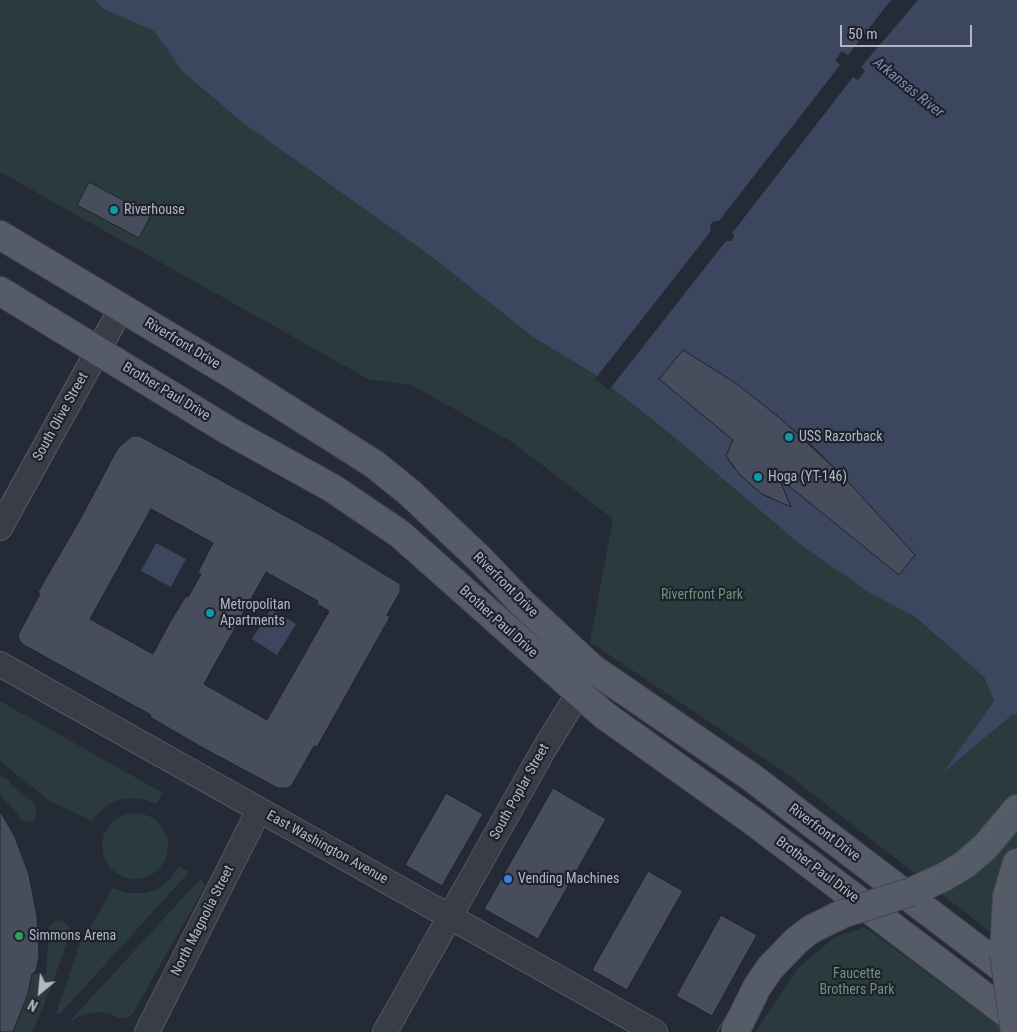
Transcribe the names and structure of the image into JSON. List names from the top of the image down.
{
  "streets": {
    "main road": ["Riverfront Drive", "Brother Paul Drive"],
    "street": [
      "South Olive Street",
      "South Poplar Street",
      "East Washington Avenue",
      "North Magnolia Street"
    ]
  },
  "crossings": [
    ["Riverfront Drive", "South Olive Street"],
    ["Riverfront Drive", "South Poplar Street"],
    ["Brother Paul Drive", "South Olive Street"],
    ["Brother Paul Drive", "South Poplar Street"],
    ["South Poplar Street", "East Washington Avenue"],
    ["East Washington Avenue", "North Magnolia Street"]
  ],
  "water": ["Arkansas River"],
  "parks": ["Riverfront Park", "Faucette Brothers Park"],
  "places": [
    "Riverhouse",
    "USS Razorback",
    "Hoga (YT-146)",
    "Metropolitan Apartments",
    "Vending Machines",
    "Simmons Arena"
  ],
  "scale_bar": "50 m",
  "north": "bottom left"
}
